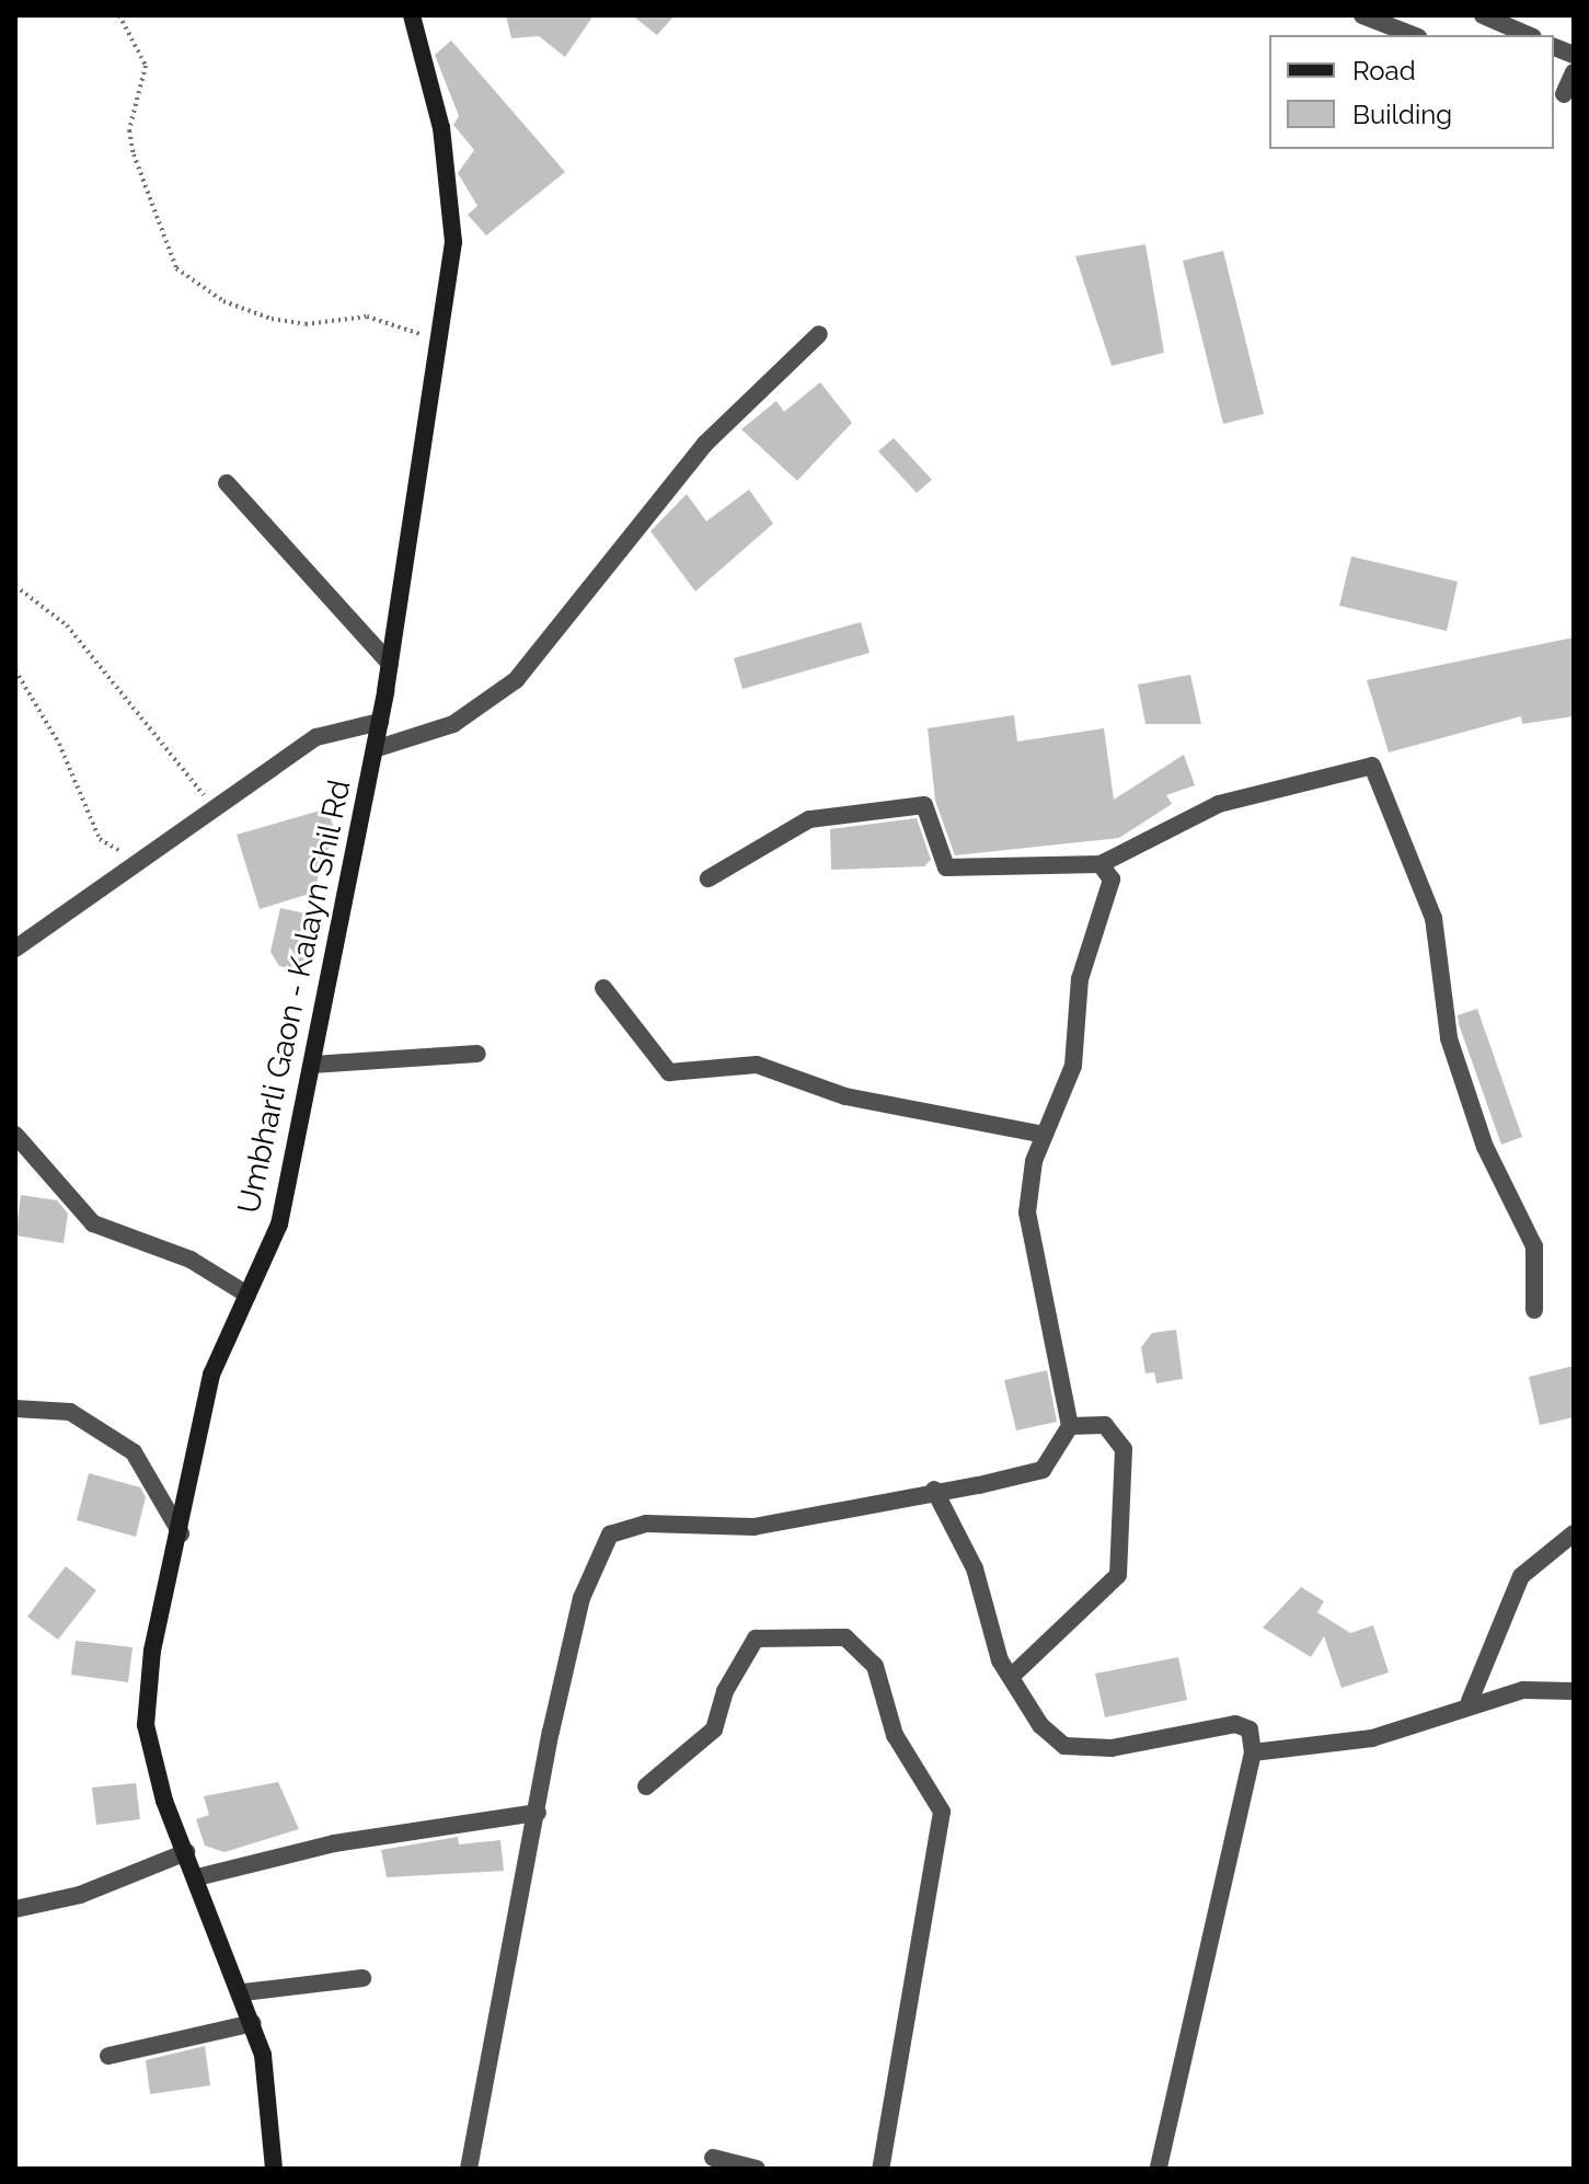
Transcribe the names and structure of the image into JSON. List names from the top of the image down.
{
  "streets": {
    "street": ["Umbharli Gaon - Kalayn Shil Rd"]
  },
  "legend": ["Road", "Building"]
}
